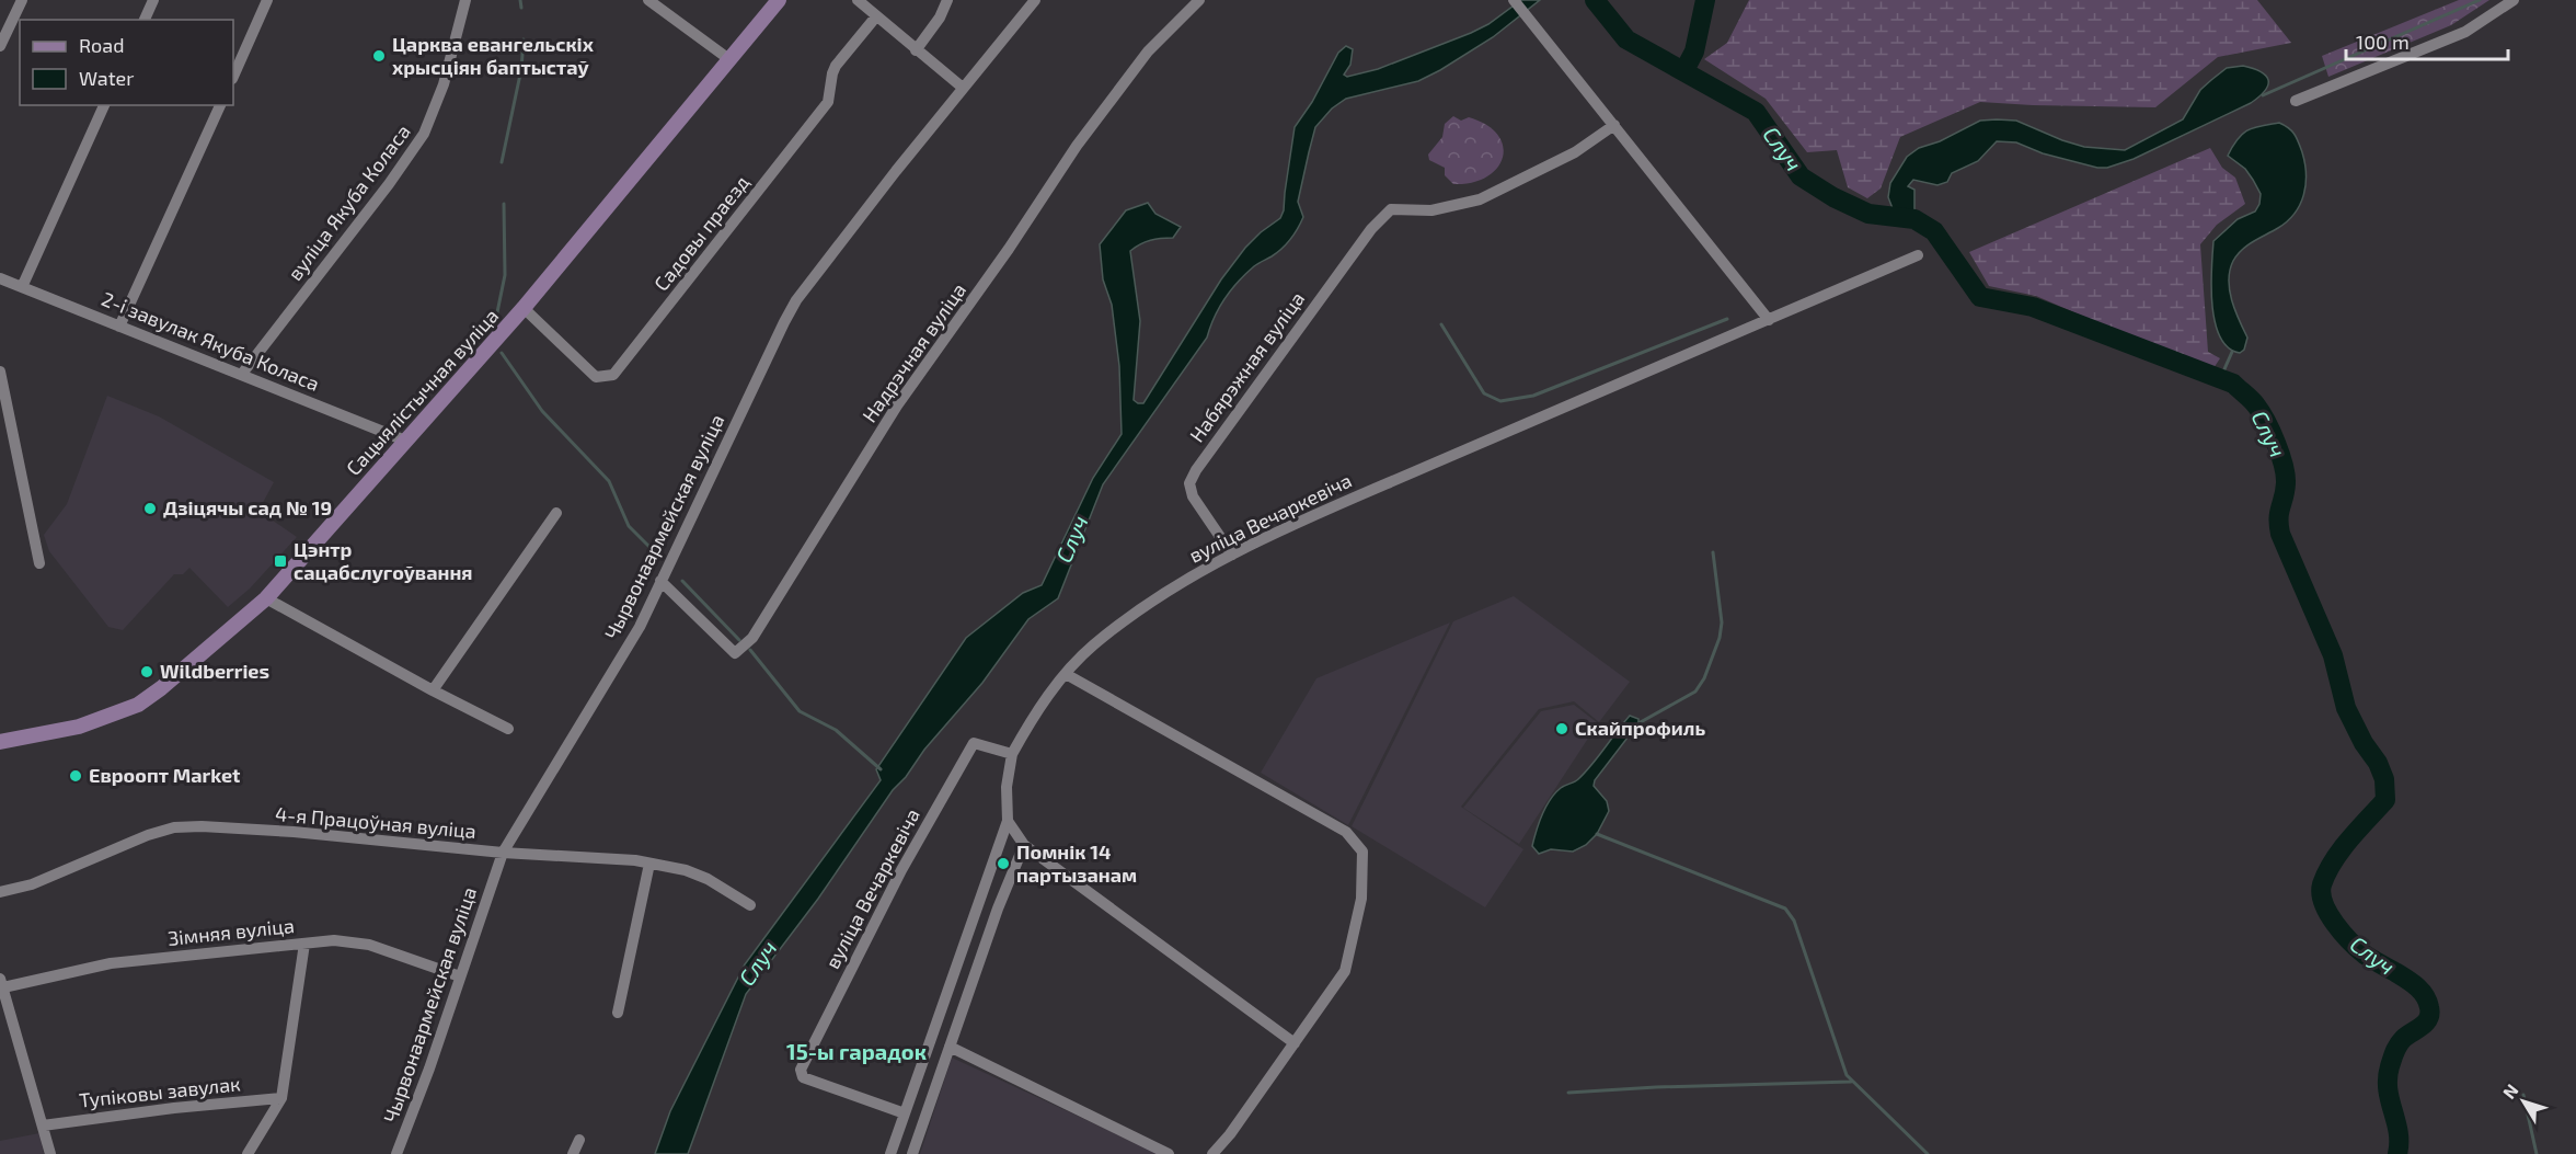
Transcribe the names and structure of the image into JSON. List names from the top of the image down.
{
  "streets": {
    "main road": ["Сацыялістычная вуліца"],
    "street": [
      "вуліца Якуба Коласа",
      "Садовы праезд",
      "2-і завулак Якуба Коласа",
      "Надрэчная вуліца",
      "Набярэжная вуліца",
      "вуліца Вечаркевіча",
      "Чырвонаармейская вуліца",
      "4-я Працоўная вуліца",
      "Зімняя вуліца",
      "Тупіковы завулак"
    ]
  },
  "crossings": [
    ["вуліца Якуба Коласа", "2-і завулак Якуба Коласа"],
    ["Садовы праезд", "Сацыялістычная вуліца"],
    ["2-і завулак Якуба Коласа", "Сацыялістычная вуліца"],
    ["Надрэчная вуліца", "Чырвонаармейская вуліца"],
    ["Набярэжная вуліца", "вуліца Вечаркевіча"],
    ["Чырвонаармейская вуліца", "4-я Працоўная вуліца"],
    ["Чырвонаармейская вуліца", "Зімняя вуліца"]
  ],
  "districts": ["15-ы гарадок"],
  "water": ["Случ"],
  "places": {
    "other": [
      "Царква евангельскіх хрысціян баптыстаў",
      "Дзіцячы сад № 19",
      "Wildberries",
      "Скайпрофиль",
      "Евроопт Market",
      "Помнік 14 партызанам"
    ],
    "transit": ["Цэнтр сацабслугоўвання"]
  },
  "legend": ["Road", "Water"],
  "scale_bar": "100 m",
  "north": "top left"
}
